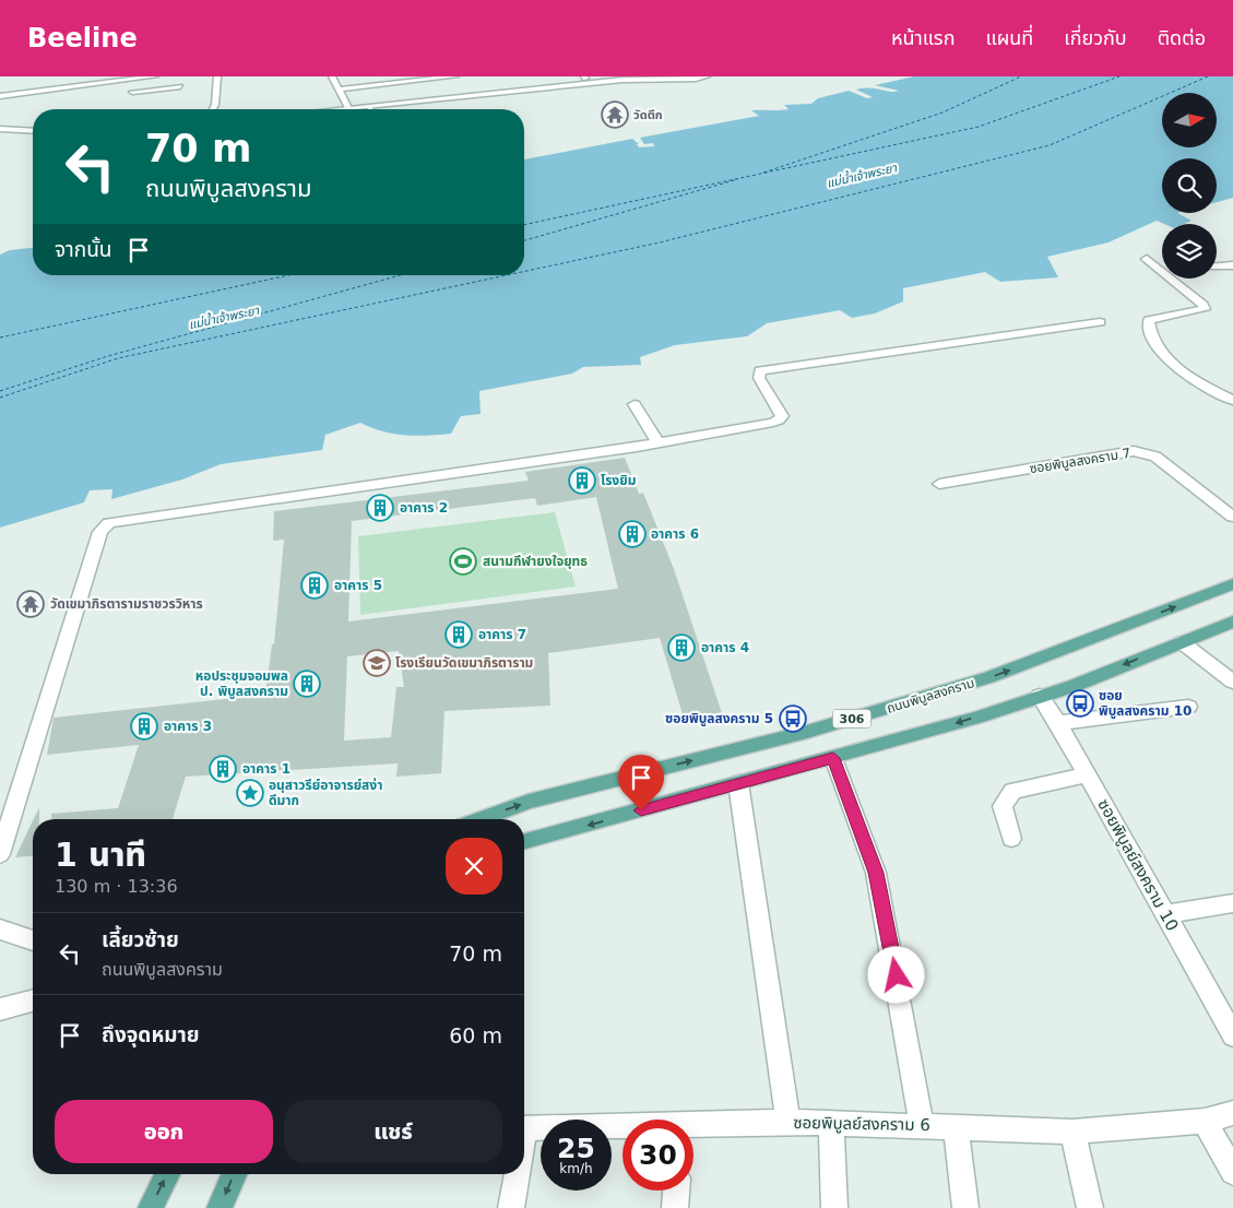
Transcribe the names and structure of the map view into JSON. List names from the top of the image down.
{
  "streets": {
    "main road": ["ถนนพิบูลสงคราม", "306"],
    "street": ["ซอยพิบูลสงคราม 7", "ซอยพิบูลย์สงคราม 10", "ซอยพิบูลย์สงคราม 6"]
  },
  "crossings": [
    ["306", "ซอยพิบูลย์สงคราม 10"]
  ],
  "water": ["แม่น้ำเจ้าพระยา"],
  "places": {
    "temple": ["วัดตึก", "วัดเขมาภิรตารามราชวรวิหาร"],
    "building": [
      "โรงยิม",
      "อาคาร 2",
      "อาคาร 6",
      "อาคาร 5",
      "อาคาร 7",
      "อาคาร 4",
      "หอประชุมจอมพล ป. พิบูลสงคราม",
      "อาคาร 3",
      "อาคาร 1"
    ],
    "sports": ["สนามกีฬายงใจยุทธ"],
    "school or university": ["โรงเรียนวัดเขมาภิรตาราม"],
    "bus stop": ["ซอย พิบูลสงคราม 10", "ซอยพิบูลสงคราม 5"],
    "place": ["อนุสาวรีย์อาจารย์สง่า ดีมาก"]
  },
  "north": "right",
  "page": {
    "header": "Beeline",
    "nav": [
      "หน้าแรก",
      "แผนที่",
      "เกี่ยวกับ",
      "ติดต่อ"
    ],
    "turn": ["70 m", "ถนนพิบูลสงคราม"],
    "then": "จากนั้น",
    "heading": ["1 นาที", "130 m · 13:36"],
    "list": [
      {
        "name": "เลี้ยวซ้าย",
        "note": "ถนนพิบูลสงคราม",
        "value": "70 m"
      },
      {
        "name": "ถึงจุดหมาย",
        "value": "60 m"
      }
    ],
    "buttons": ["ออก", "แชร์"],
    "speed": "25 km/h",
    "limit": "30"
  }
}
